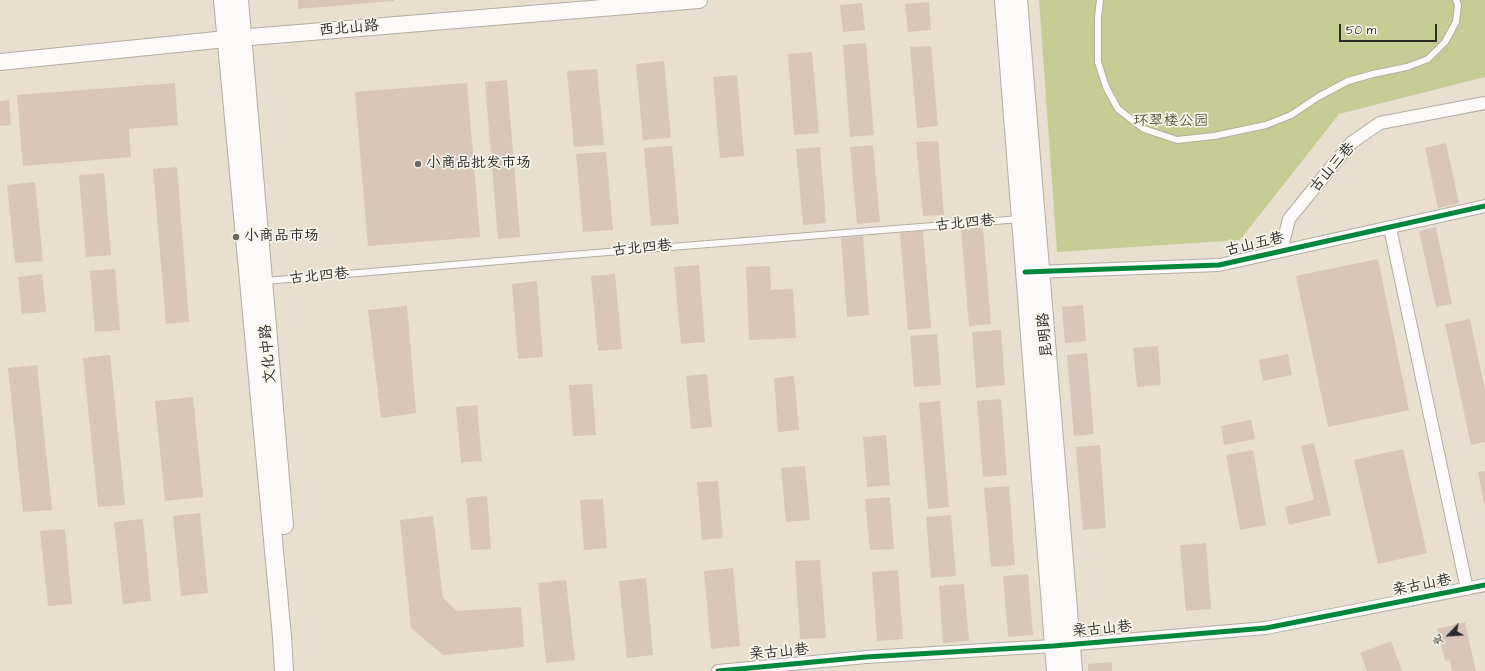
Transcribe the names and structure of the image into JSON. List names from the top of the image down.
{
  "streets": {
    "main road": ["西北山路", "昆明路", "文化中路"],
    "street": ["古山三巷", "古山五巷", "亲古山巷"],
    "lane": ["古北四巷"]
  },
  "crossings": [
    ["西北山路", "文化中路"],
    ["古山三巷", "古山五巷"],
    ["古北四巷", "昆明路"],
    ["古北四巷", "文化中路"],
    ["古山五巷", "昆明路"],
    ["昆明路", "亲古山巷"]
  ],
  "parks": ["环翠楼公园"],
  "places": ["小商品批发市场", "小商品市场"],
  "scale_bar": "50 m",
  "north": "bottom left"
}
